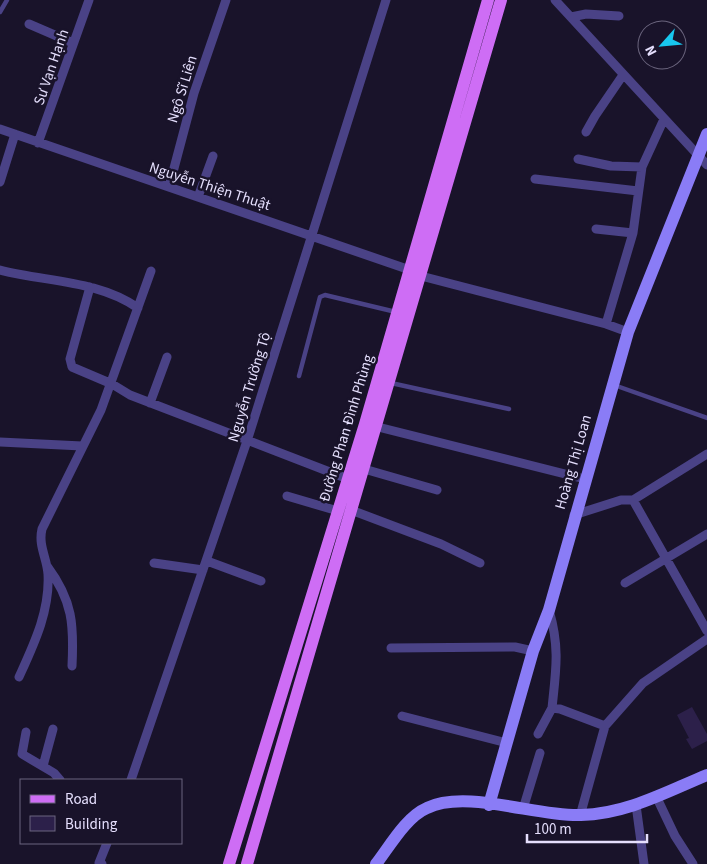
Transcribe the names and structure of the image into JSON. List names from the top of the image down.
{
  "streets": {
    "main road": ["Đường Phan Đình Phùng"],
    "street": [
      "Sư Vạn Hạnh",
      "Ngô Sĩ Liên",
      "Nguyễn Thiện Thuật",
      "Nguyễn Trường Tộ",
      "Hoàng Thị Loan"
    ]
  },
  "crossings": [
    ["Sư Vạn Hạnh", "Nguyễn Thiện Thuật"],
    ["Ngô Sĩ Liên", "Nguyễn Thiện Thuật"],
    ["Nguyễn Thiện Thuật", "Nguyễn Trường Tộ"],
    ["Nguyễn Thiện Thuật", "Đường Phan Đình Phùng"],
    ["Nguyễn Thiện Thuật", "Hoàng Thị Loan"]
  ],
  "legend": ["Road", "Building"],
  "scale_bar": "100 m",
  "north": "bottom left"
}
